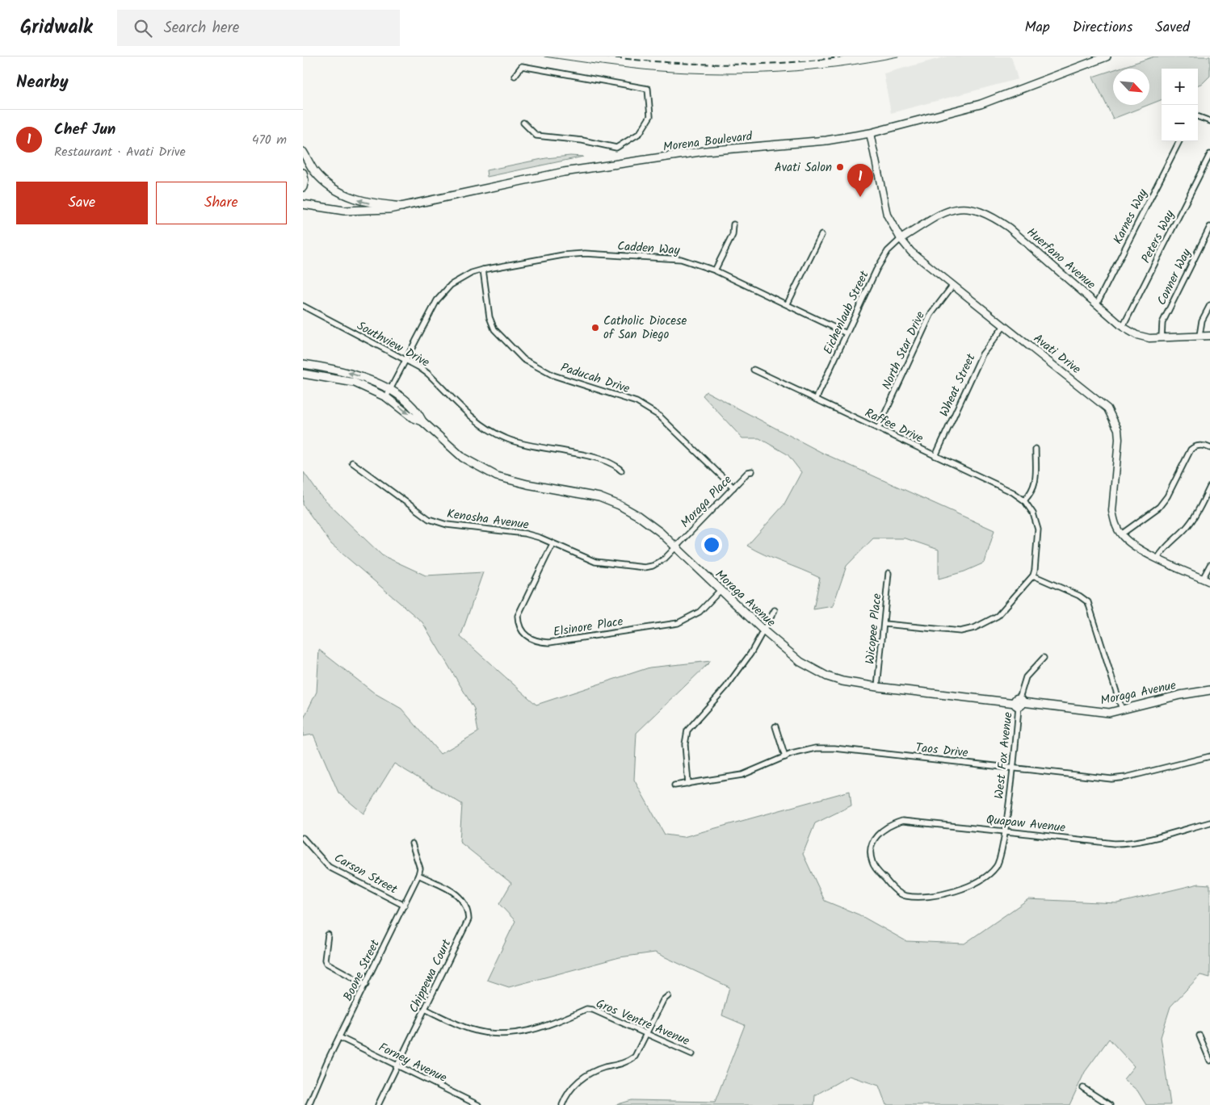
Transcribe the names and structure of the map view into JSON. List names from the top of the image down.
{
  "streets": {
    "main road": ["Morena Boulevard", "Moraga Avenue"],
    "street": [
      "Karnes Way",
      "Peters Way",
      "Cadden Way",
      "Huerfano Avenue",
      "Conner Way",
      "Eichenlaub Street",
      "Southview Drive",
      "North Star Drive",
      "Avati Drive",
      "Paducah Drive",
      "Wheat Street",
      "Raffee Drive",
      "Moraga Place",
      "Kenosha Avenue",
      "Elsinore Place",
      "Wicopee Place",
      "Taos Drive",
      "West Fox Avenue",
      "Quapaw Avenue",
      "Carson Street",
      "Boone Street",
      "Chippewa Court",
      "Gros Ventre Avenue",
      "Forney Avenue"
    ]
  },
  "crossings": [
    ["Morena Boulevard", "Avati Drive"],
    ["Karnes Way", "Huerfano Avenue"],
    ["Peters Way", "Huerfano Avenue"],
    ["Cadden Way", "Eichenlaub Street"],
    ["Cadden Way", "Southview Drive"],
    ["Cadden Way", "Paducah Drive"],
    ["Cadden Way", "Moraga Avenue"],
    ["Huerfano Avenue", "Conner Way"],
    ["Huerfano Avenue", "Eichenlaub Street"],
    ["Huerfano Avenue", "Avati Drive"],
    ["Eichenlaub Street", "Avati Drive"],
    ["Eichenlaub Street", "Raffee Drive"],
    ["North Star Drive", "Avati Drive"],
    ["North Star Drive", "Raffee Drive"],
    ["Avati Drive", "Wheat Street"],
    ["Paducah Drive", "Moraga Place"],
    ["Wheat Street", "Raffee Drive"],
    ["Moraga Place", "Kenosha Avenue"],
    ["Moraga Place", "Moraga Avenue"],
    ["Kenosha Avenue", "Moraga Avenue"],
    ["Kenosha Avenue", "Elsinore Place"],
    ["Moraga Avenue", "Elsinore Place"],
    ["Moraga Avenue", "Wicopee Place"],
    ["Moraga Avenue", "West Fox Avenue"],
    ["Taos Drive", "West Fox Avenue"],
    ["West Fox Avenue", "Quapaw Avenue"],
    ["Carson Street", "Boone Street"],
    ["Boone Street", "Chippewa Court"],
    ["Boone Street", "Forney Avenue"],
    ["Chippewa Court", "Gros Ventre Avenue"],
    ["Chippewa Court", "Forney Avenue"]
  ],
  "places": ["Avati Salon", "Catholic Diocese of San Diego"],
  "north": "bottom right",
  "page": {
    "header": "Gridwalk",
    "search": "Search here",
    "nav": ["Map", "Directions", "Saved"],
    "heading": "Nearby",
    "map_buttons": ["+", "−"],
    "list": [
      {
        "mark": "1",
        "name": "Chef Jun",
        "note": "Restaurant · Avati Drive",
        "value": "470 m"
      }
    ],
    "pins": "1",
    "buttons": ["Save", "Share"]
  }
}
